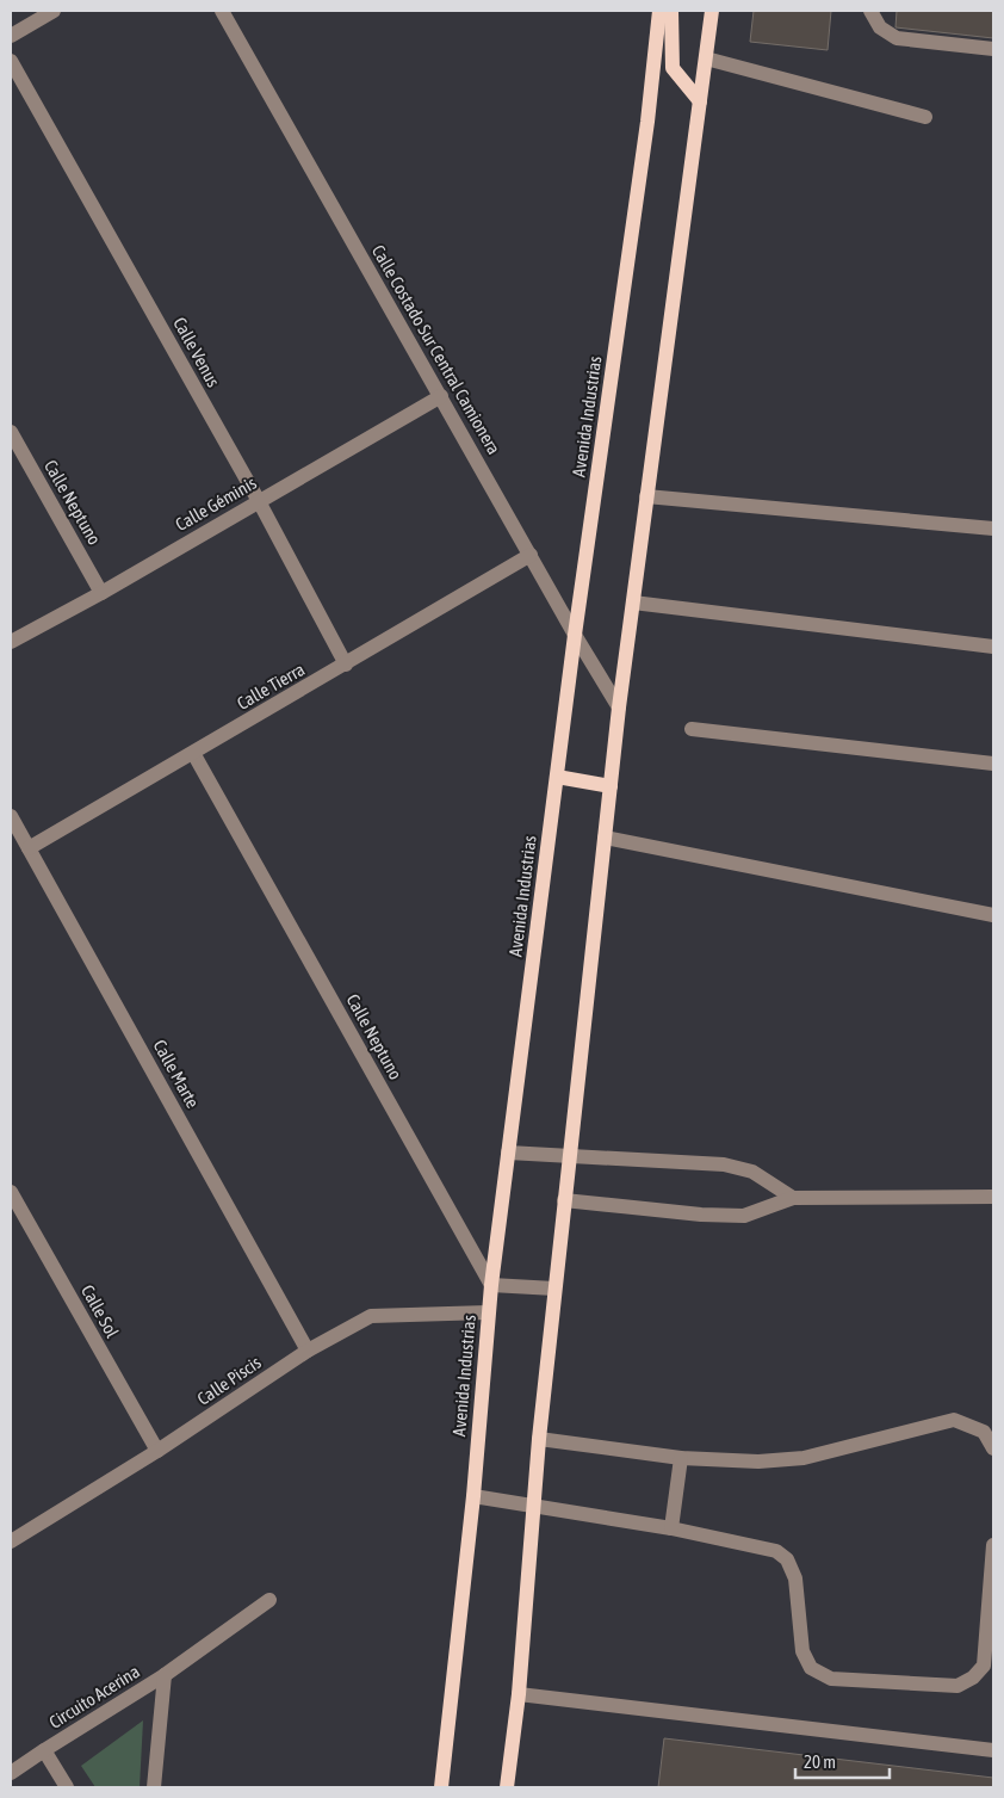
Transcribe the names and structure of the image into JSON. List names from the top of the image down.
{
  "streets": {
    "main road": ["Avenida Industrias"],
    "street": [
      "Calle Costado Sur Central Camionera",
      "Calle Venus",
      "Calle Neptuno",
      "Calle Géminis",
      "Calle Tierra",
      "Calle Marte",
      "Calle Sol",
      "Calle Piscis",
      "Circuito Acerina"
    ]
  },
  "crossings": [
    ["Calle Costado Sur Central Camionera", "Avenida Industrias"],
    ["Calle Costado Sur Central Camionera", "Calle Géminis"],
    ["Calle Costado Sur Central Camionera", "Calle Tierra"],
    ["Calle Venus", "Calle Géminis"],
    ["Calle Venus", "Calle Tierra"],
    ["Avenida Industrias", "Calle Neptuno"],
    ["Avenida Industrias", "Calle Piscis"],
    ["Calle Neptuno", "Calle Géminis"],
    ["Calle Neptuno", "Calle Tierra"],
    ["Calle Tierra", "Calle Marte"],
    ["Calle Marte", "Calle Piscis"],
    ["Calle Sol", "Calle Piscis"]
  ],
  "scale_bar": "20 m"
}
